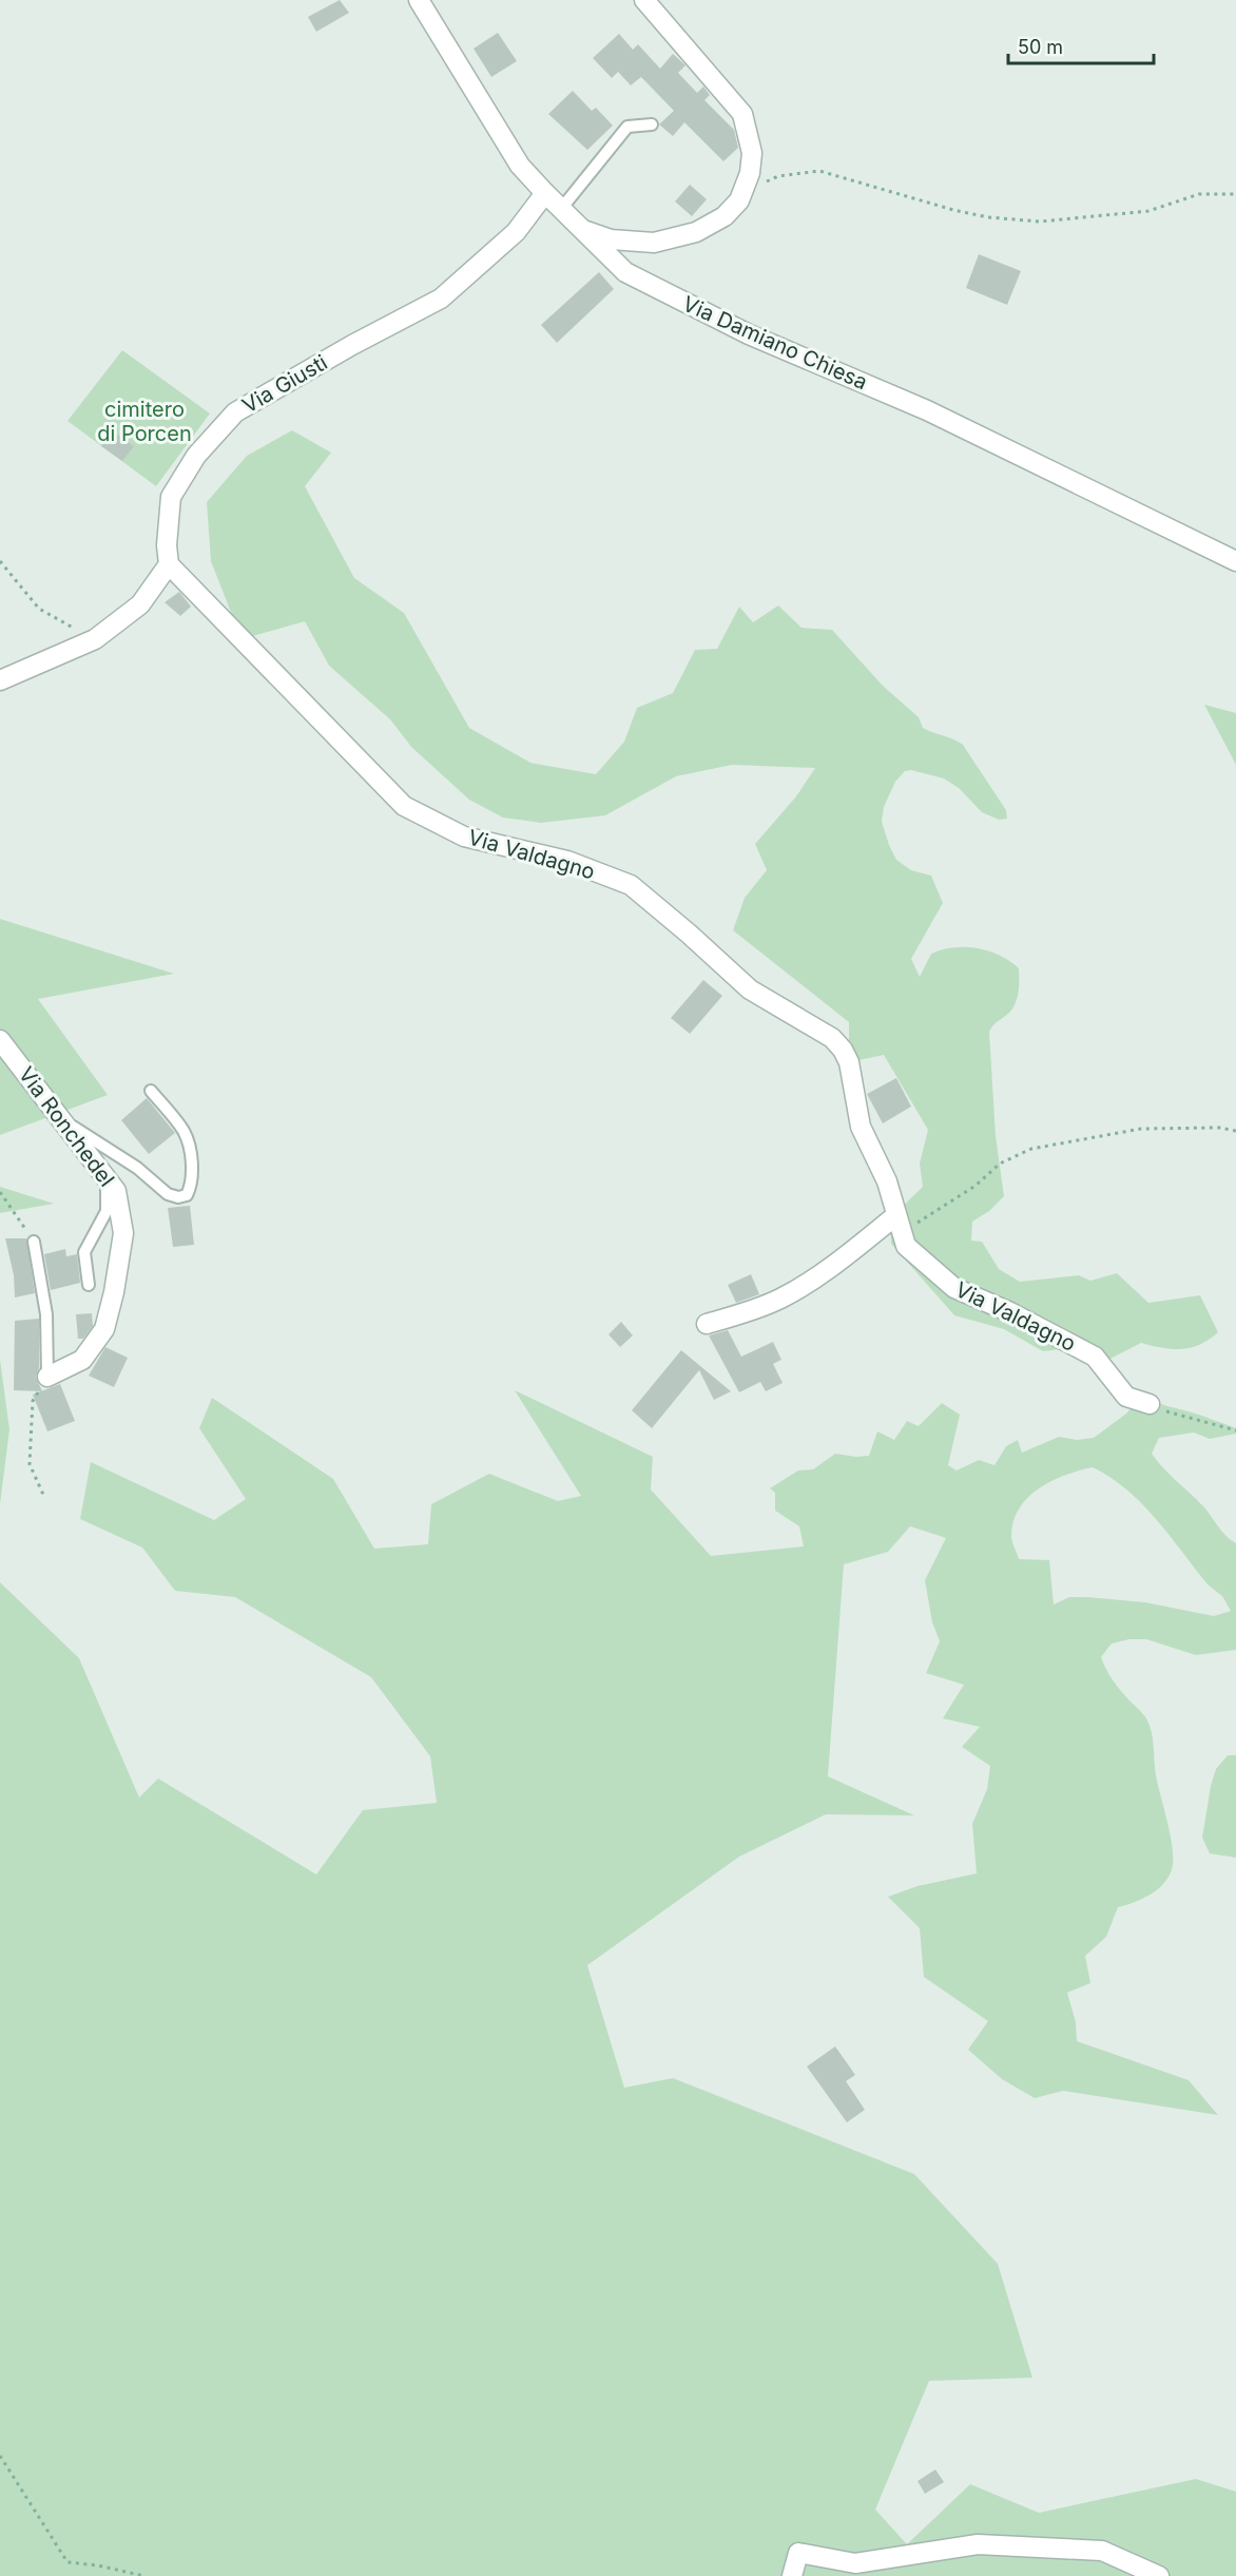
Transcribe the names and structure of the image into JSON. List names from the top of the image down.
{
  "streets": {
    "street": [
      "Via Damiano Chiesa",
      "Via Giusti",
      "Via Valdagno",
      "Via Ronchedel"
    ]
  },
  "crossings": [
    ["Via Damiano Chiesa", "Via Giusti"],
    ["Via Giusti", "Via Valdagno"]
  ],
  "parks": ["cimitero di Porcen"],
  "scale_bar": "50 m"
}
